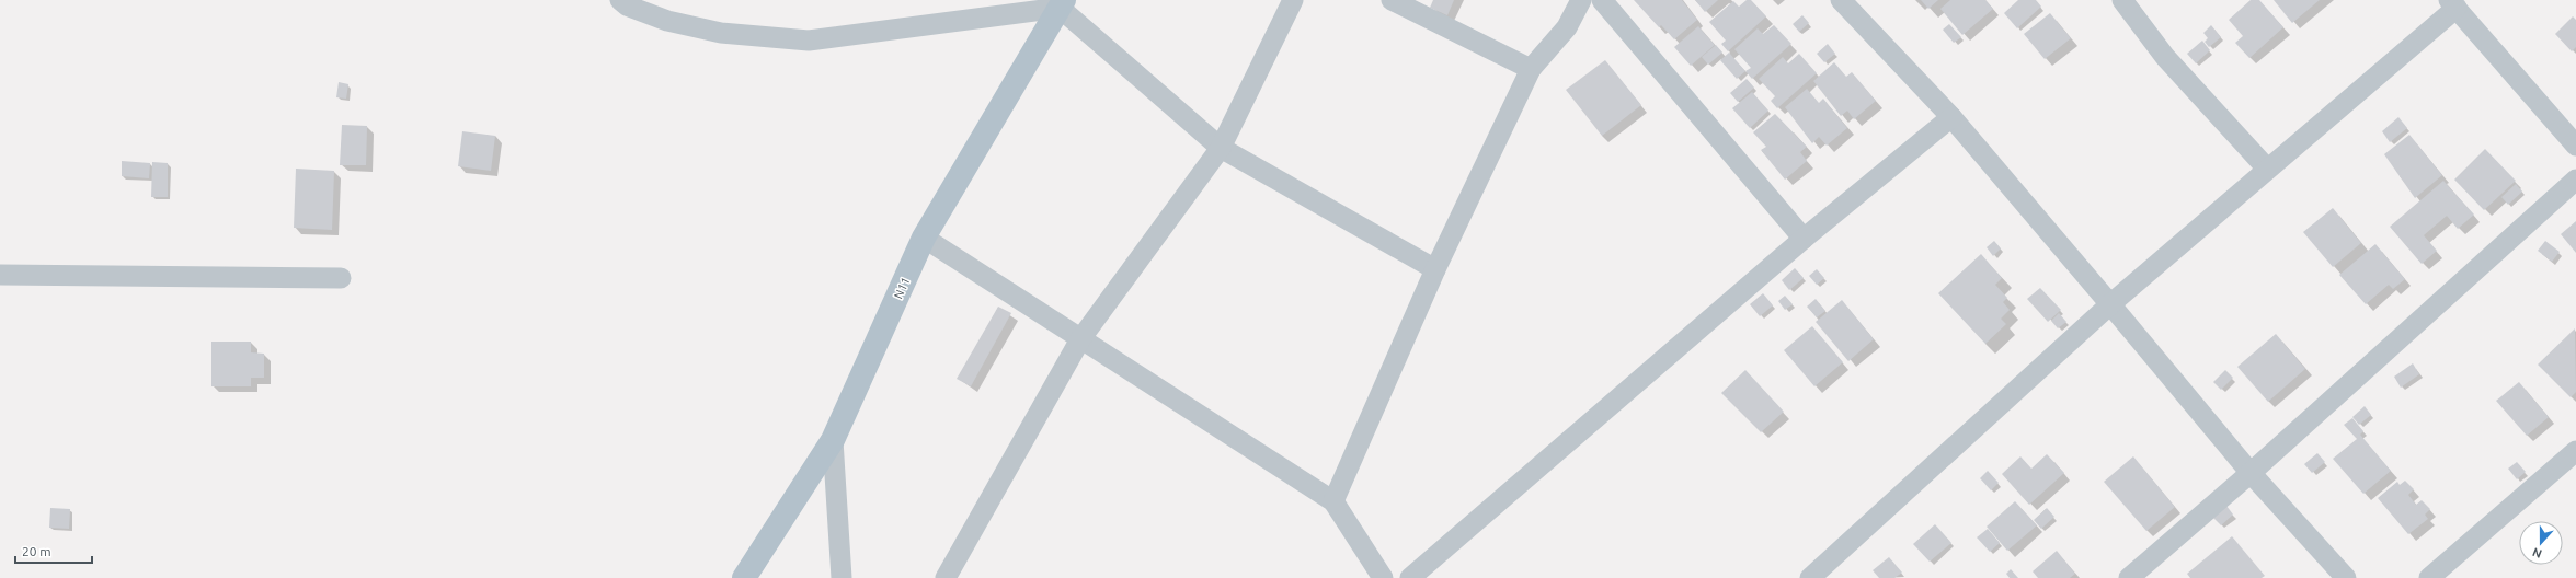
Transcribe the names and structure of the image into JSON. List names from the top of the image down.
{
  "streets": {
    "main road": ["N11"]
  },
  "scale_bar": "20 m",
  "north": "bottom"
}
